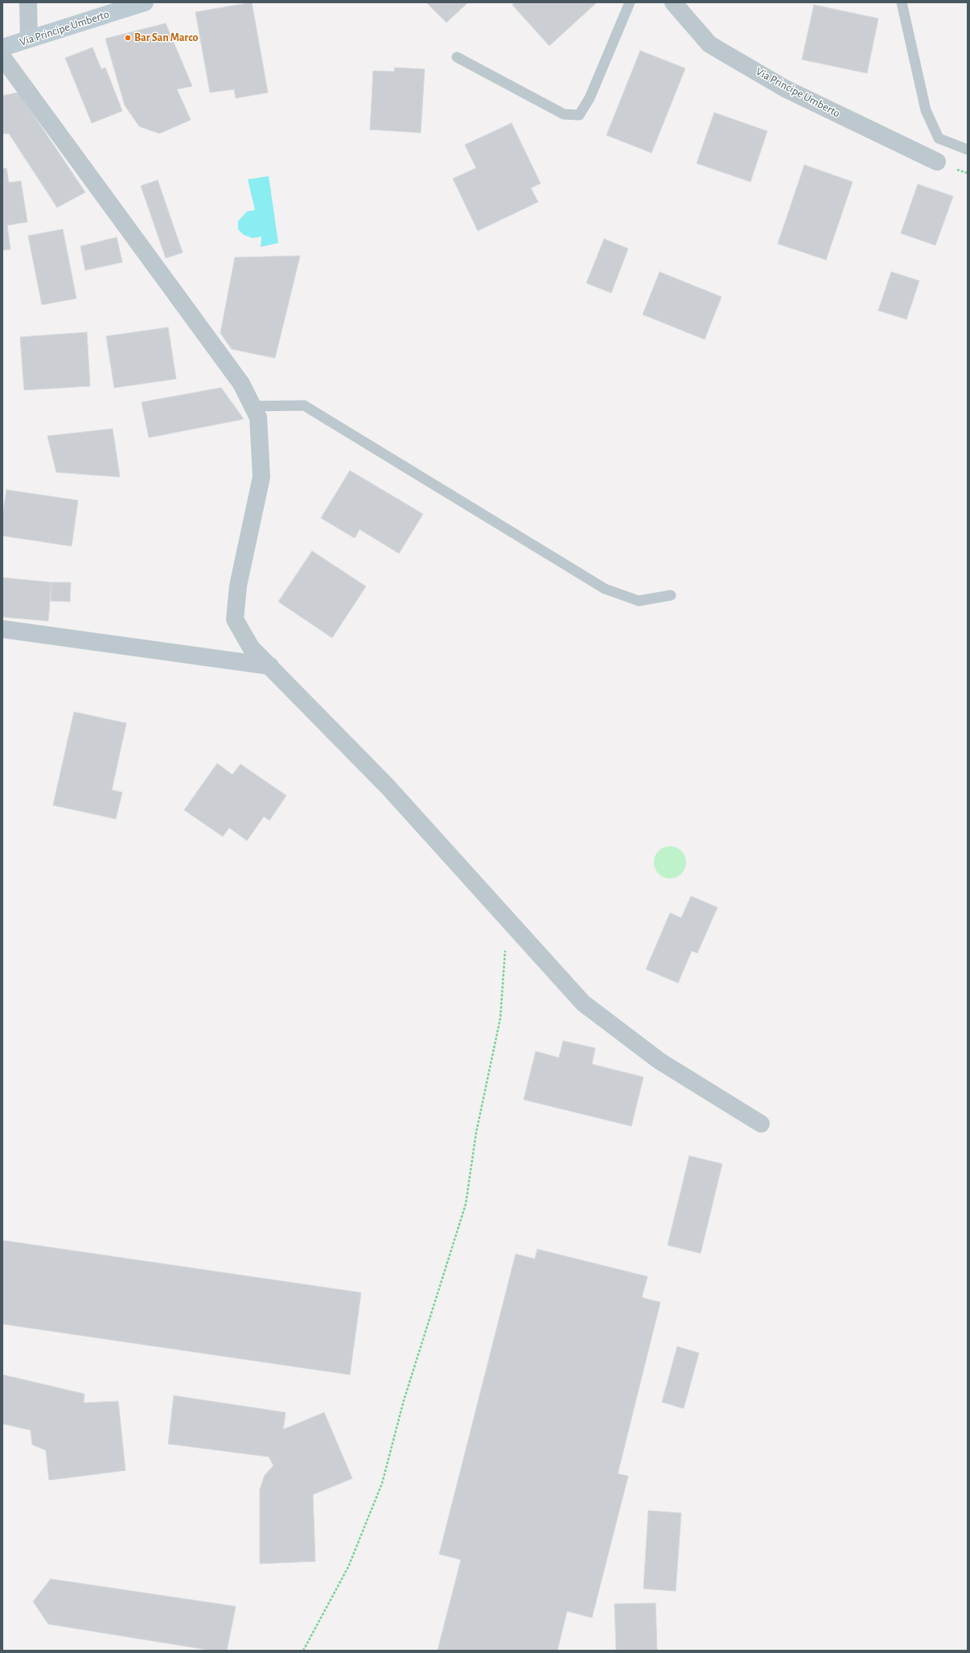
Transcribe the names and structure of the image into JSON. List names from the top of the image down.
{
  "streets": {
    "street": ["Via Principe Umberto"]
  },
  "places": ["Bar San Marco"]
}
